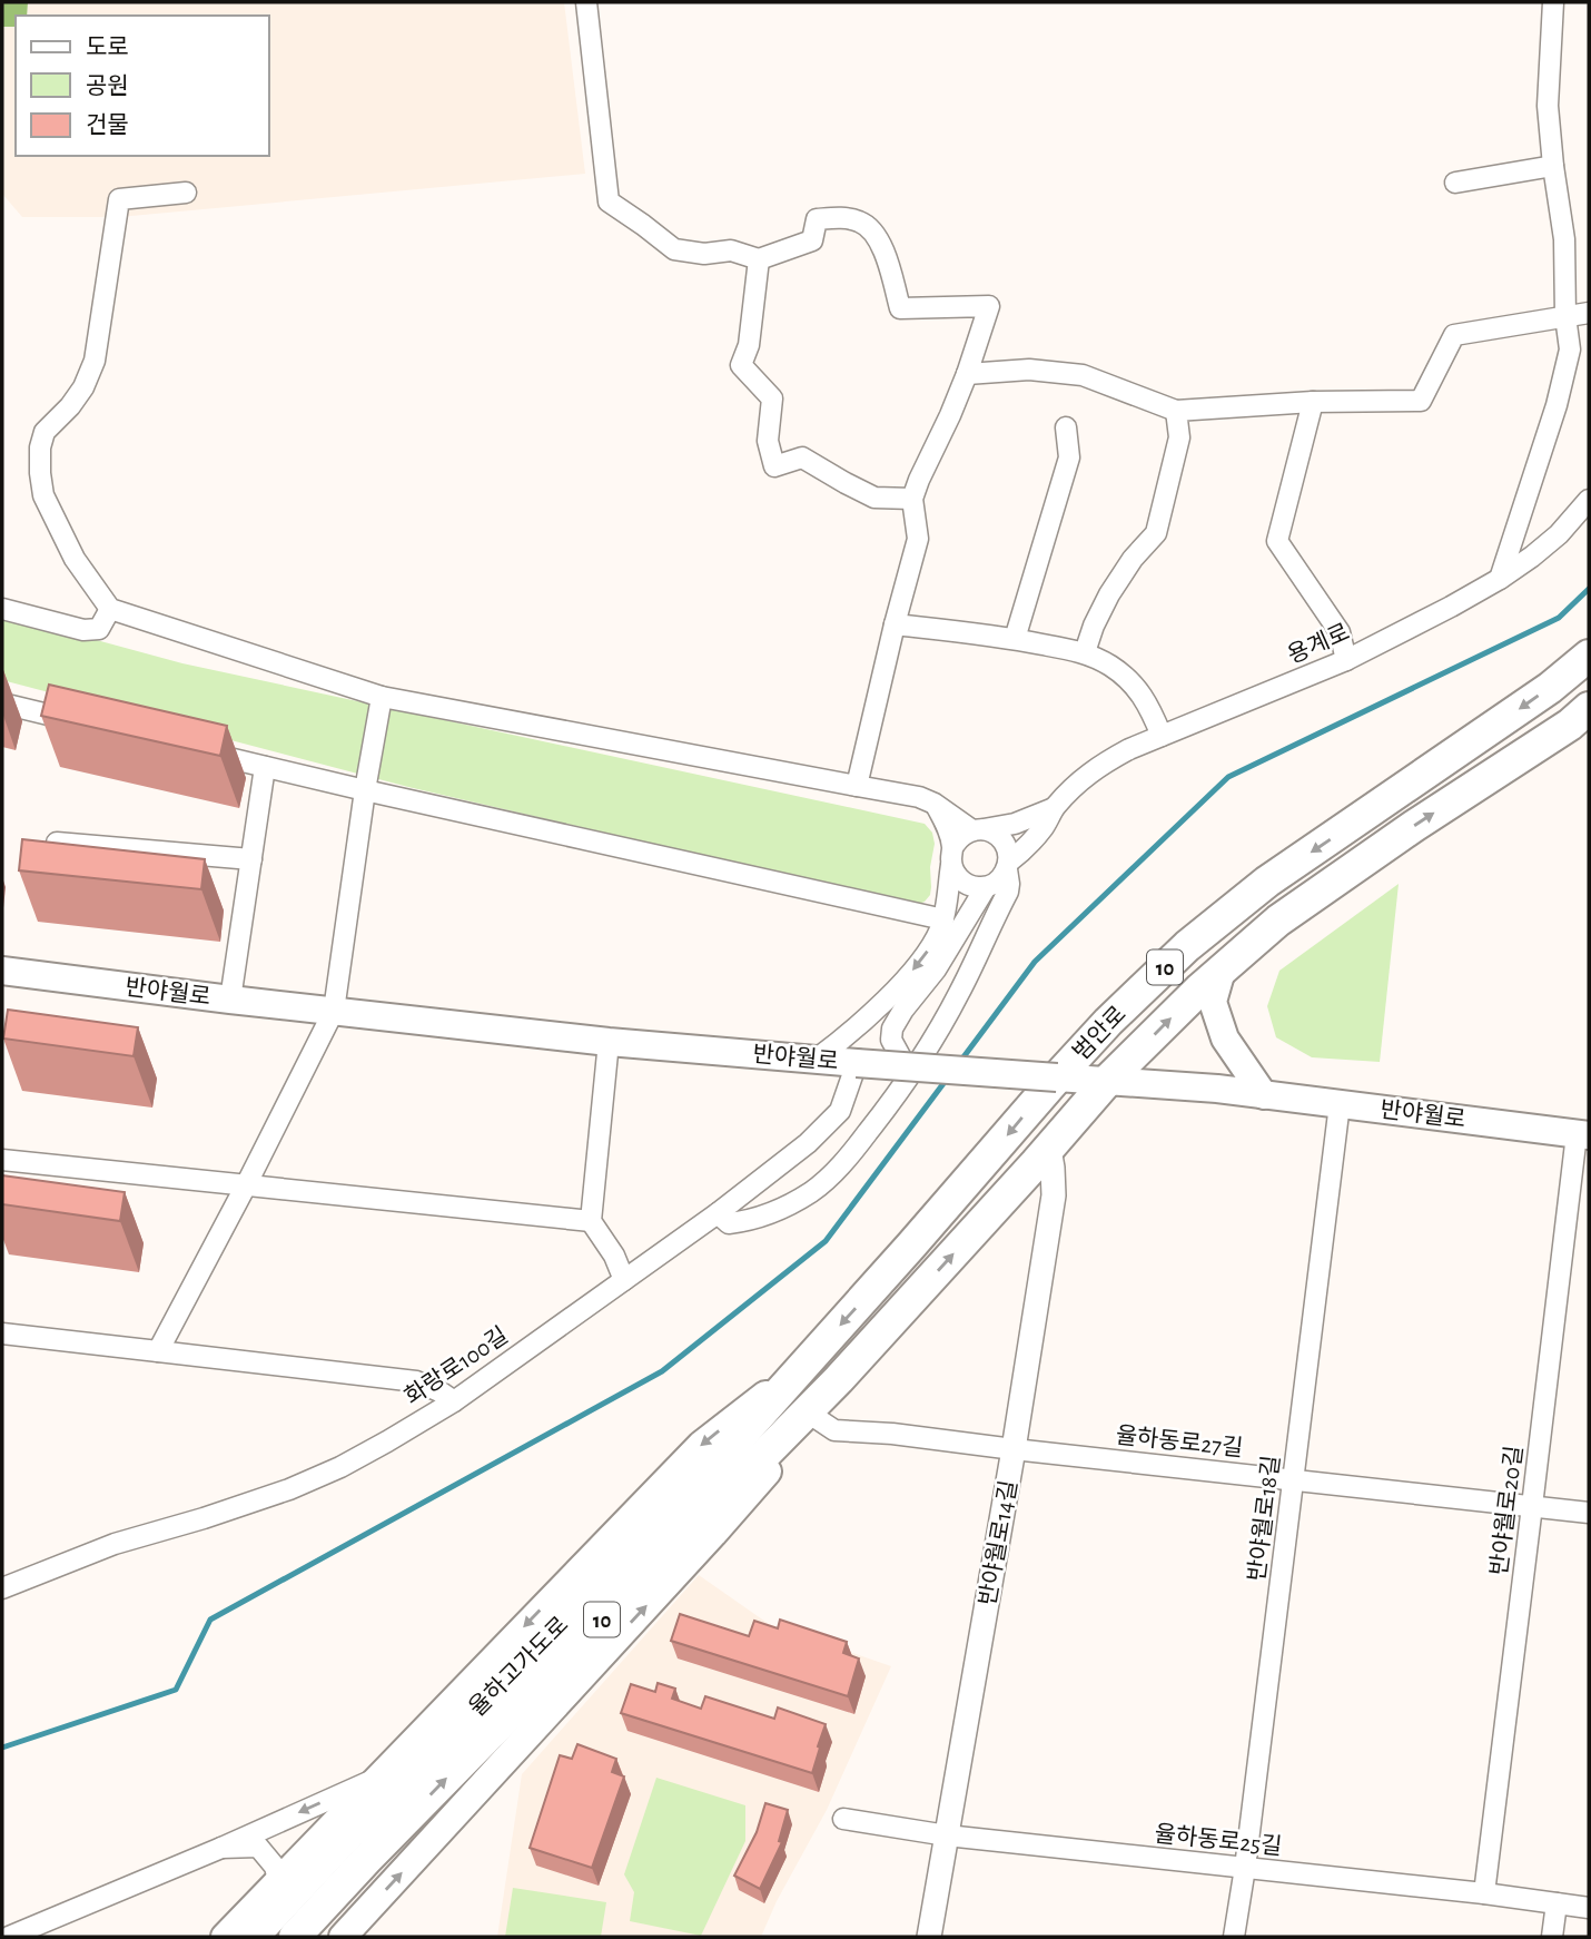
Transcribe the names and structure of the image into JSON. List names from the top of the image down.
{
  "streets": {
    "highway": ["10", "범안로", "율하고가도로"],
    "main road": ["반야월로"],
    "street": [
      "용계로",
      "화랑로100길",
      "율하동로27길",
      "반야월로20길",
      "반야월로18길",
      "반야월로14길",
      "율하동로25길"
    ]
  },
  "crossings": [
    ["반야월로", "범안로"],
    ["반야월로", "화랑로100길"],
    ["반야월로", "반야월로20길"],
    ["반야월로", "반야월로18길"],
    ["범안로", "반야월로14길"],
    ["범안로", "율하고가도로"],
    ["율하동로27길", "반야월로20길"],
    ["율하동로27길", "반야월로18길"],
    ["율하동로27길", "반야월로14길"],
    ["반야월로20길", "율하동로25길"],
    ["반야월로18길", "율하동로25길"],
    ["반야월로14길", "율하동로25길"]
  ],
  "legend": ["도로", "공원", "건물"]
}
